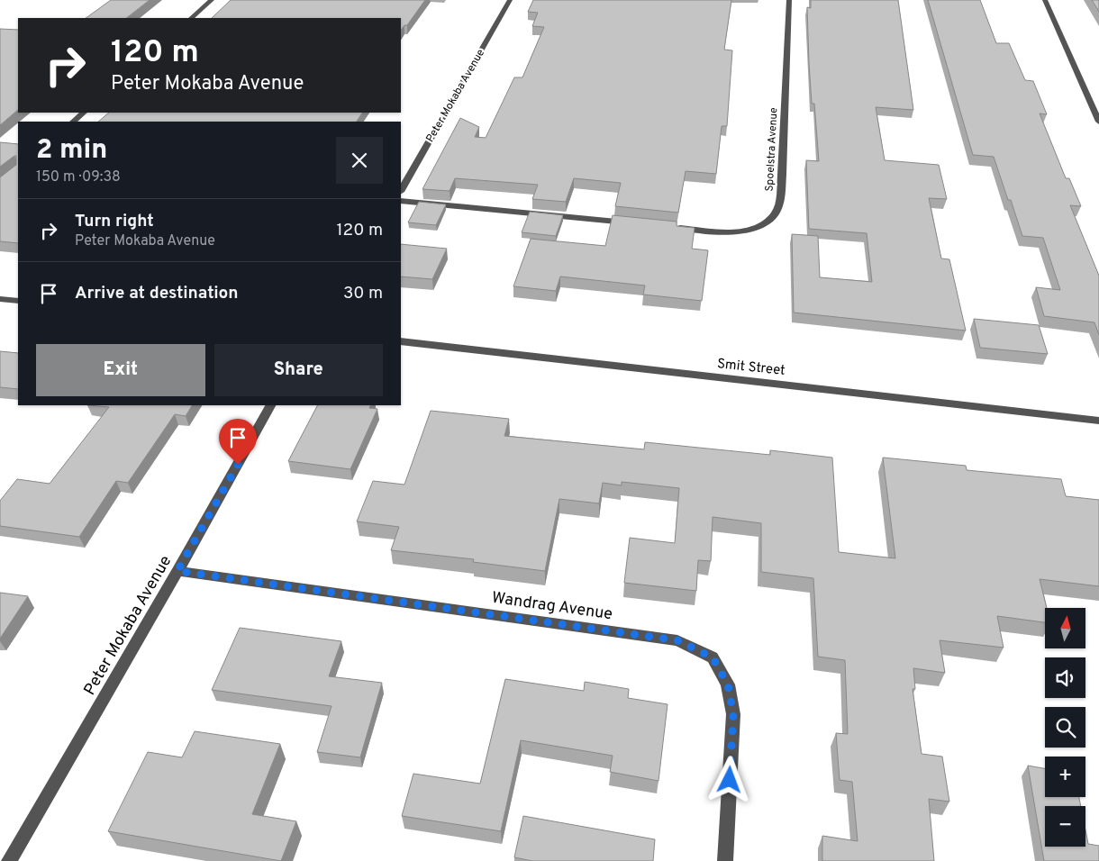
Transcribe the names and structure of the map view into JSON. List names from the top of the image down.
{
  "streets": {
    "street": [
      "Peter Mokaba Avenue",
      "Spoelstra Avenue",
      "Smit Street",
      "Wandrag Avenue"
    ]
  },
  "crossings": [
    ["Peter Mokaba Avenue", "Wandrag Avenue"]
  ],
  "north": "top",
  "page": {
    "turn": ["120 m", "Peter Mokaba Avenue"],
    "heading": ["2 min", "150 m · 09:38"],
    "list": [
      {
        "name": "Turn right",
        "note": "Peter Mokaba Avenue",
        "value": "120 m"
      },
      {
        "name": "Arrive at destination",
        "value": "30 m"
      }
    ],
    "buttons": ["Exit", "Share"],
    "map_buttons": ["+", "−"]
  }
}
